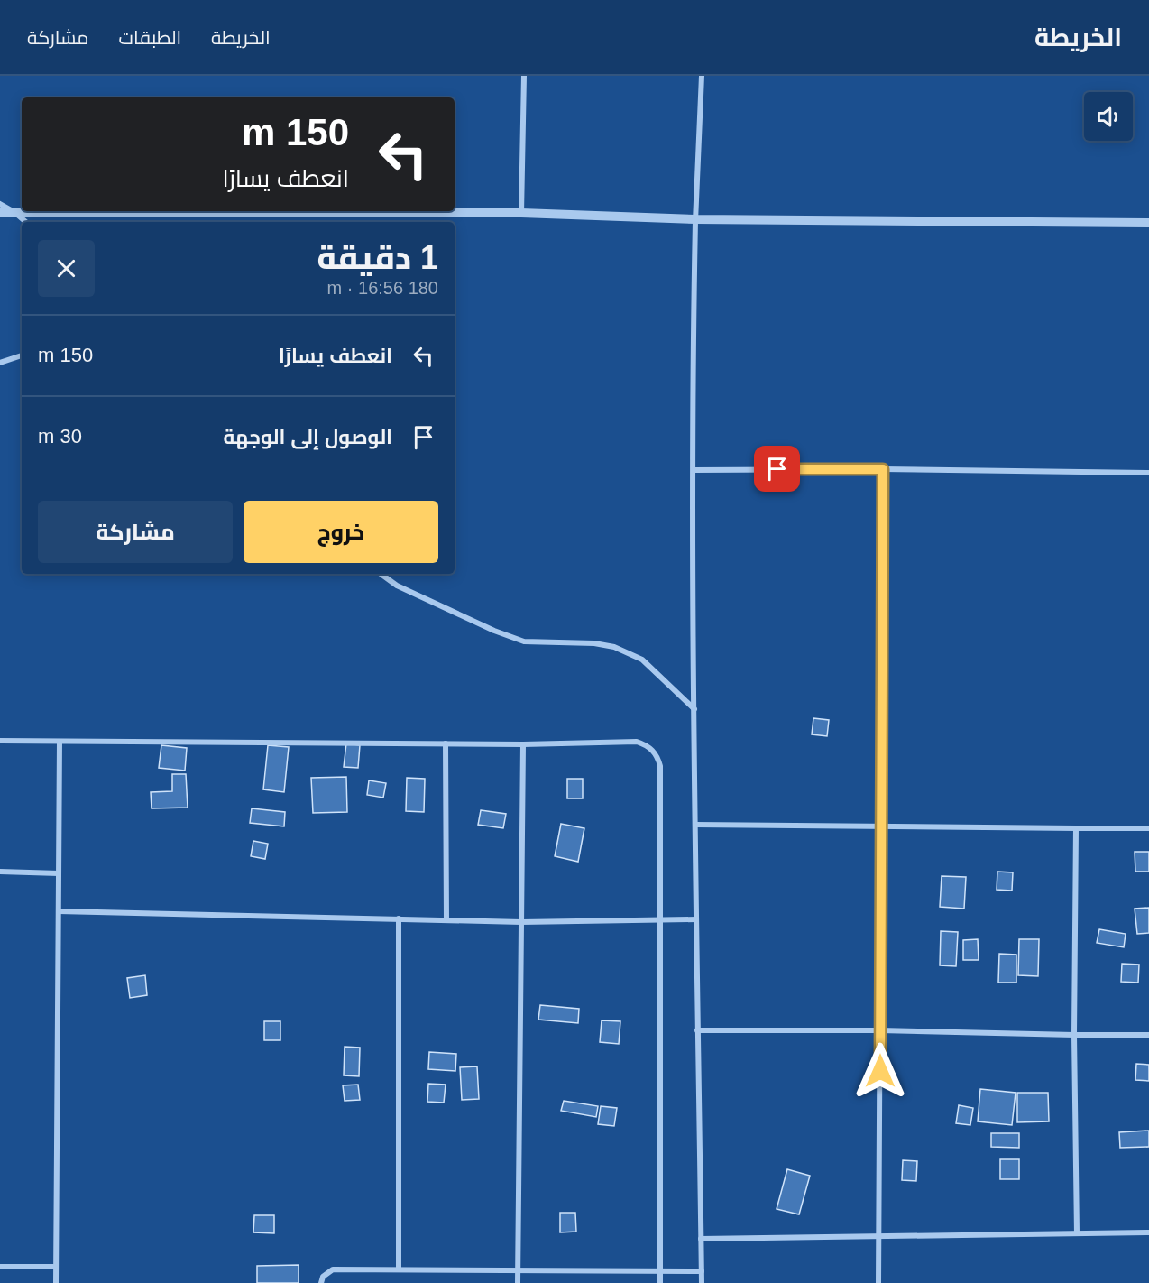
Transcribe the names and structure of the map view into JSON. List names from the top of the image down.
{
  "page": {
    "header": "الخريطة",
    "nav": ["الخريطة", "الطبقات", "مشاركة"],
    "turn": ["150 m", "انعطف يسارًا"],
    "heading": ["1 دقيقة", "180 m · 16:56"],
    "list": [
      {
        "name": "انعطف يسارًا",
        "value": "150 m"
      },
      {
        "name": "الوصول إلى الوجهة",
        "value": "30 m"
      }
    ],
    "buttons": ["خروج", "مشاركة"]
  }
}
